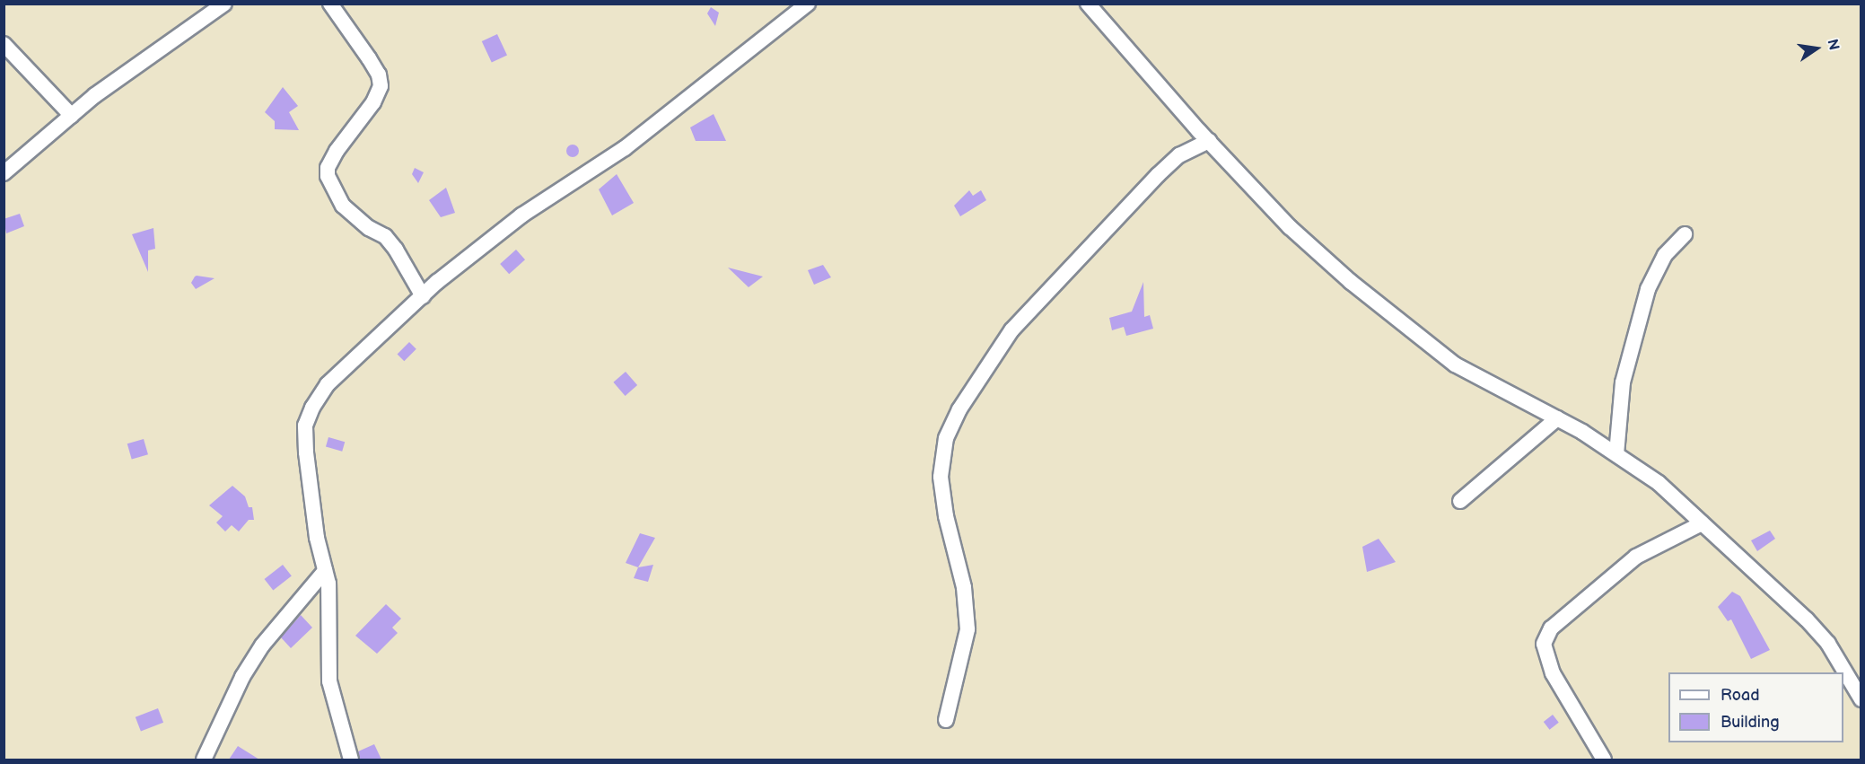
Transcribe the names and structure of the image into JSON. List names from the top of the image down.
{
  "legend": ["Road", "Building"],
  "north": "right"
}
